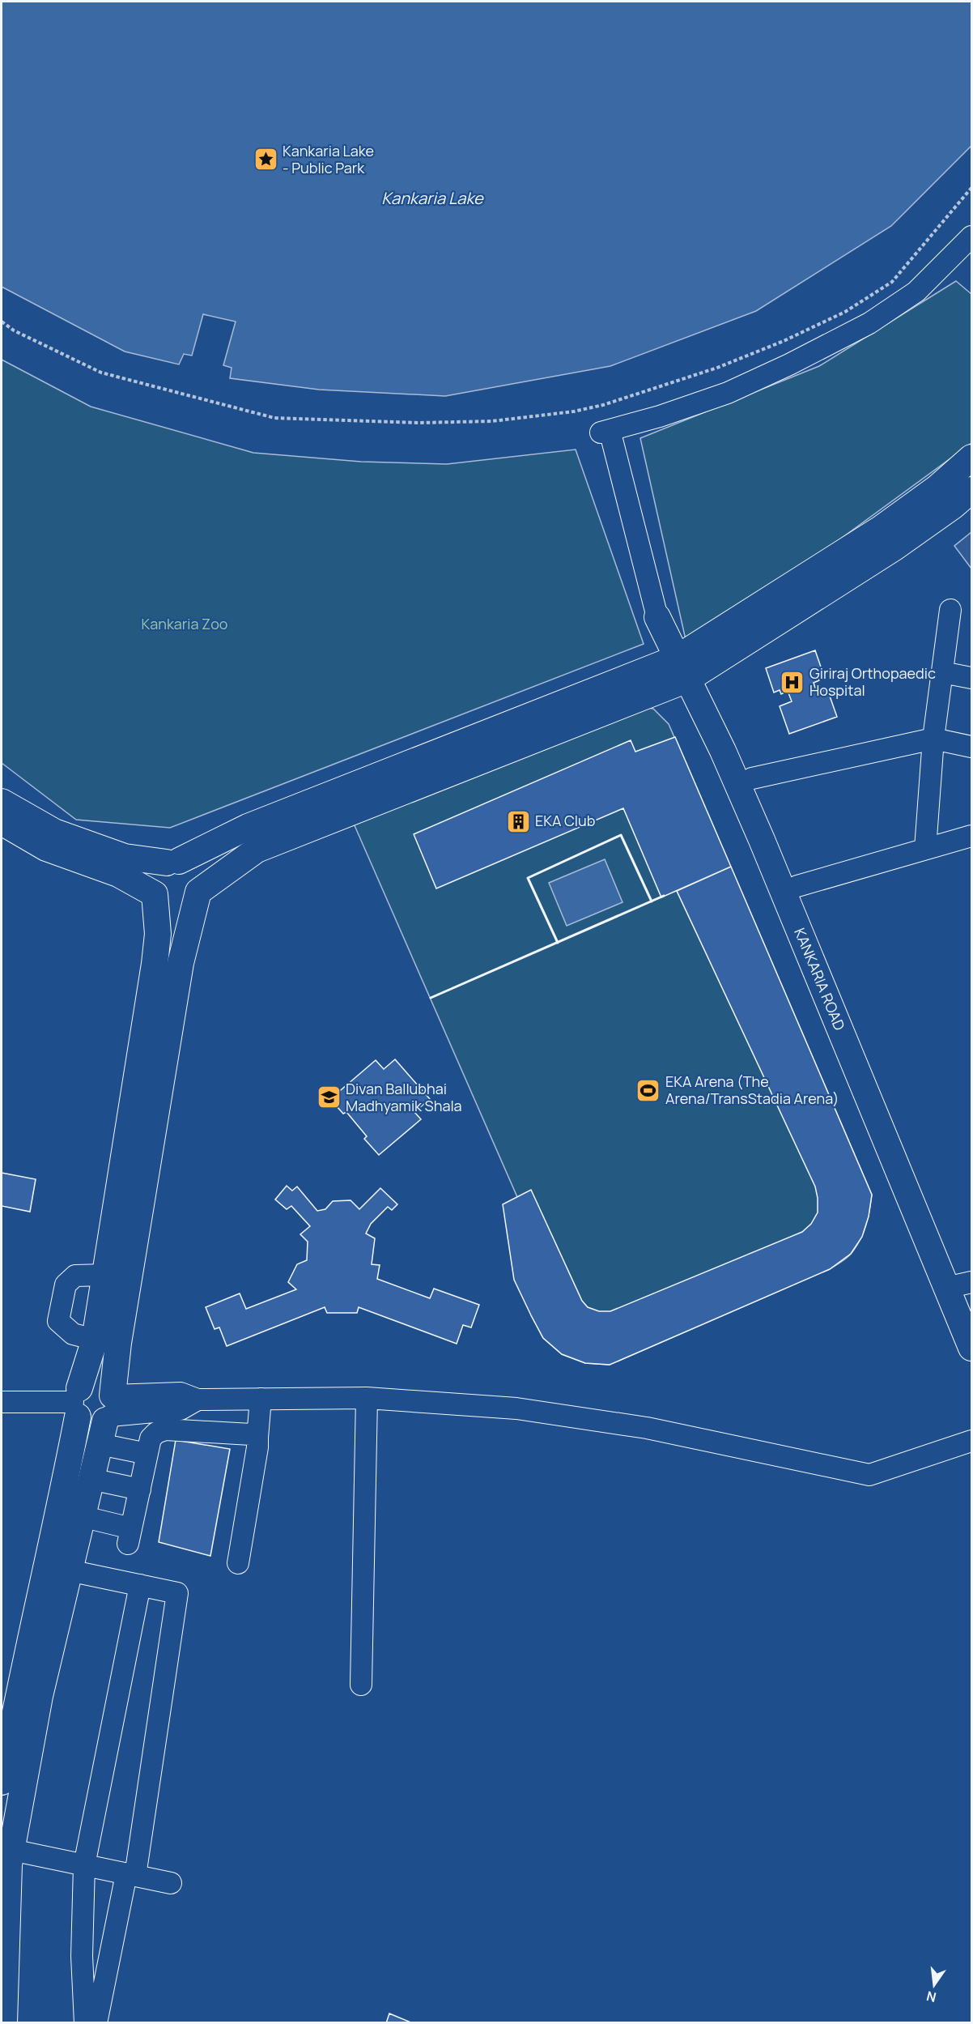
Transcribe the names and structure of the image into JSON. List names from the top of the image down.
{
  "streets": {
    "main road": ["KANKARIA ROAD"]
  },
  "water": ["Kankaria Lake"],
  "parks": ["Kankaria Zoo"],
  "places": {
    "place": ["Kankaria Lake - Public Park"],
    "hospital": ["Giriraj Orthopaedic Hospital"],
    "building": ["EKA Club"],
    "sports": ["EKA Arena (The Arena/TransStadia Arena)"],
    "school or university": ["Divan Ballubhai Madhyamik Shala"]
  },
  "north": "bottom"
}
